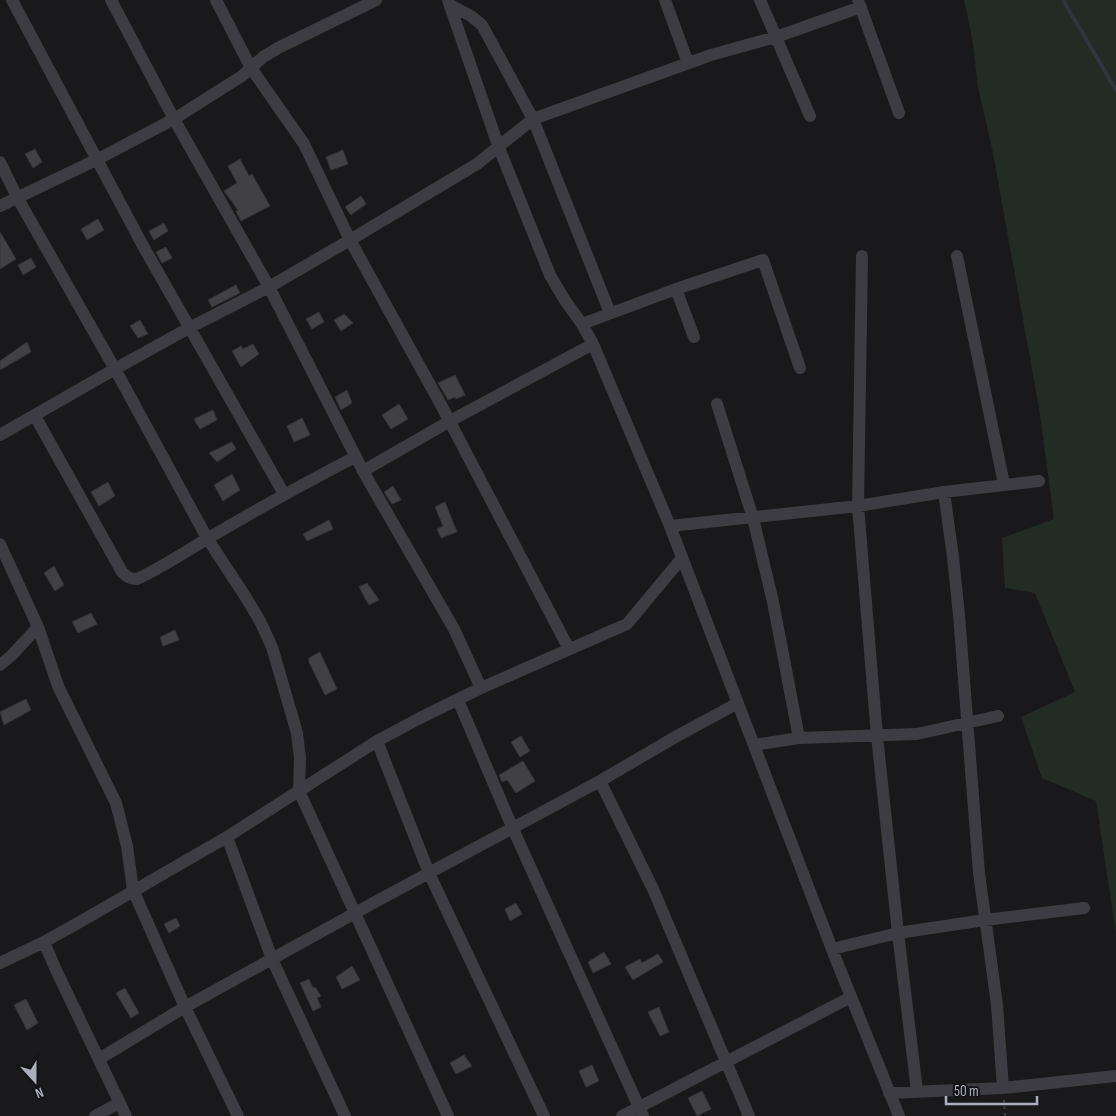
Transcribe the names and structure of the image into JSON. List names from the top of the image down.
{
  "scale_bar": "50 m",
  "north": "bottom"
}
